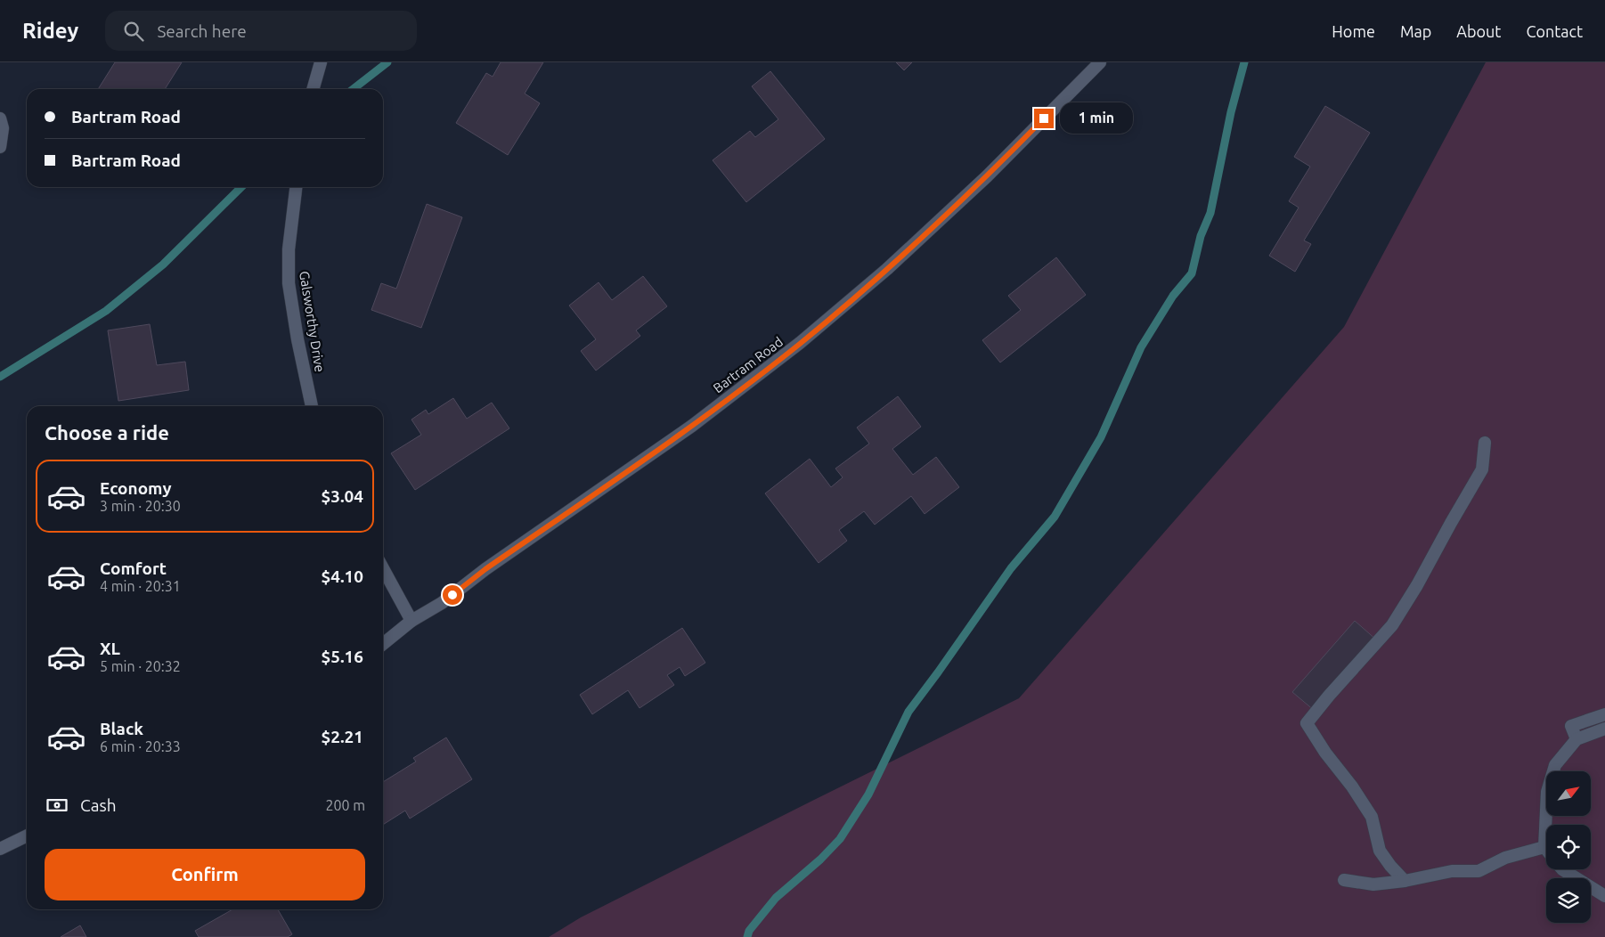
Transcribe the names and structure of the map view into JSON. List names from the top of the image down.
{
  "streets": {
    "street": ["Galsworthy Drive", "Bartram Road"]
  },
  "north": "top right",
  "page": {
    "header": "Ridey",
    "search": "Search here",
    "nav": [
      "Home",
      "Map",
      "About",
      "Contact"
    ],
    "banner": ["Bartram Road", "Bartram Road"],
    "bubble": "1 min",
    "heading": "Choose a ride",
    "list": [
      {
        "name": "Economy",
        "note": "3 min · 20:30",
        "value": "$3.04"
      },
      {
        "name": "Comfort",
        "note": "4 min · 20:31",
        "value": "$4.10"
      },
      {
        "name": "XL",
        "note": "5 min · 20:32",
        "value": "$5.16"
      },
      {
        "name": "Black",
        "note": "6 min · 20:33",
        "value": "$2.21"
      }
    ],
    "pay": ["Cash", "200 m"],
    "buttons": "Confirm"
  }
}
